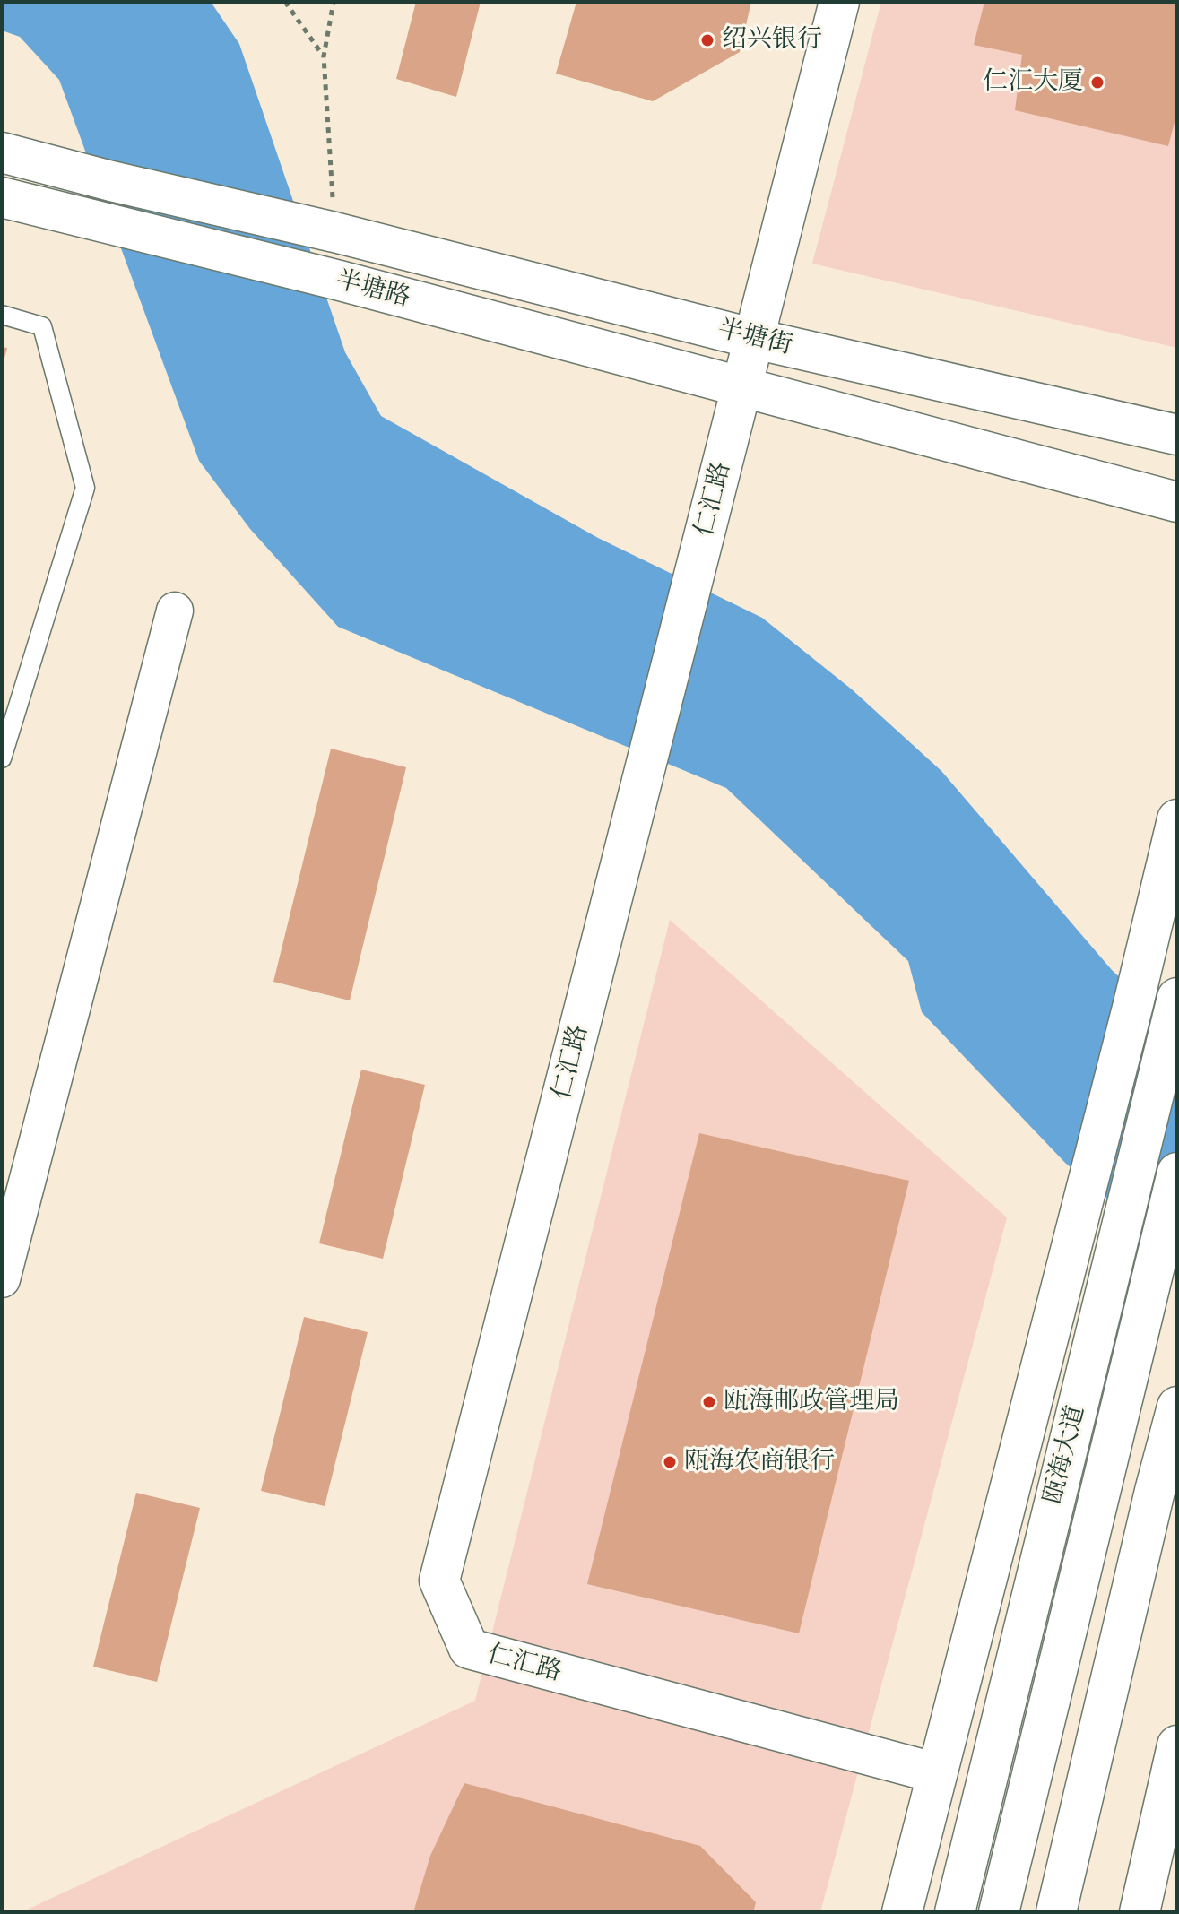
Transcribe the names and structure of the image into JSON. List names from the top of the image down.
{
  "streets": {
    "main road": [
      "半塘路",
      "半塘街",
      "仁汇路",
      "瓯海大道"
    ]
  },
  "crossings": [
    ["半塘路", "半塘街"],
    ["半塘路", "仁汇路"],
    ["半塘街", "仁汇路"]
  ],
  "places": [
    "绍兴银行",
    "仁汇大厦",
    "瓯海邮政管理局",
    "瓯海农商银行"
  ]
}
